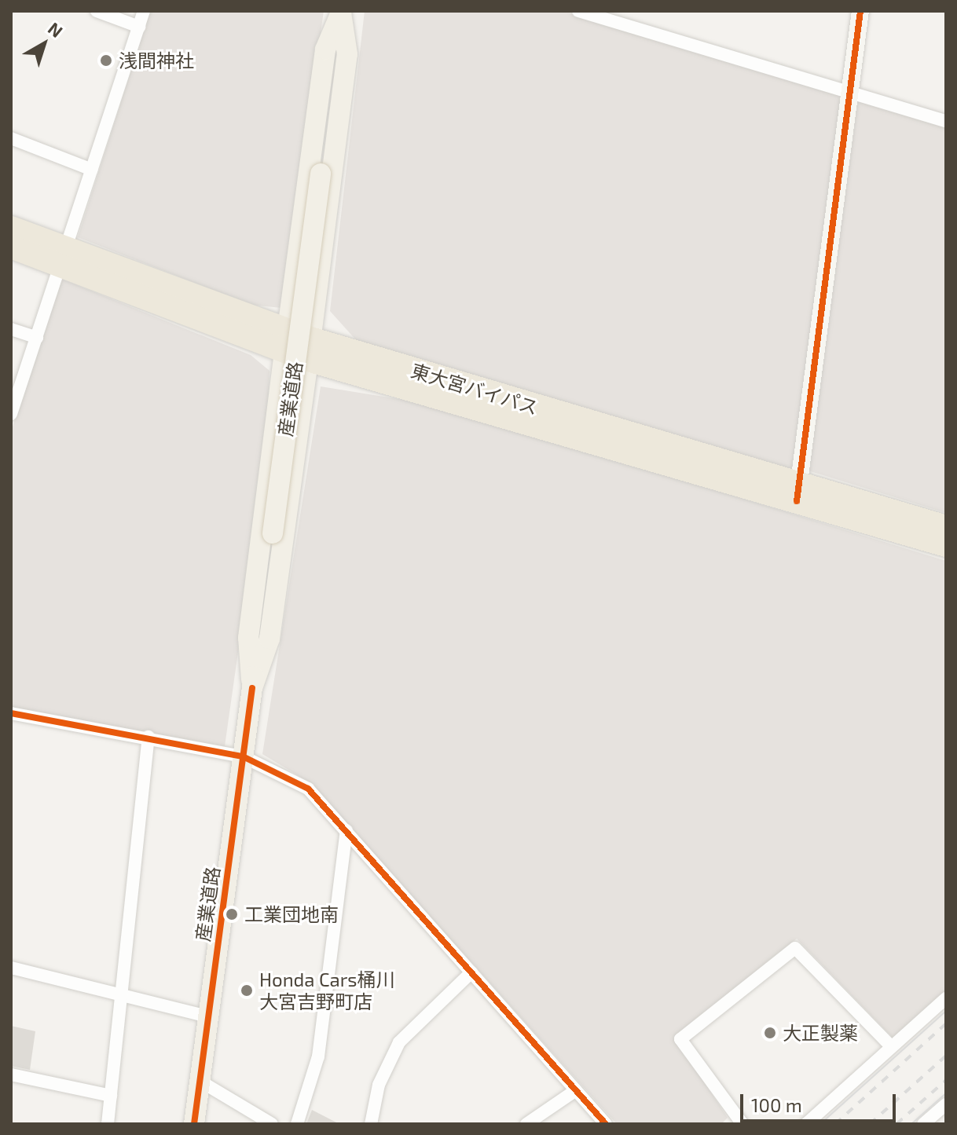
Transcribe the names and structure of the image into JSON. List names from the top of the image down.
{
  "streets": {
    "highway": ["東大宮バイパス"],
    "main road": ["産業道路"]
  },
  "places": [
    "浅間神社",
    "工業団地南",
    "Honda Cars桶川 大宮吉野町店",
    "大正製薬"
  ],
  "scale_bar": "100 m",
  "north": "top right"
}
